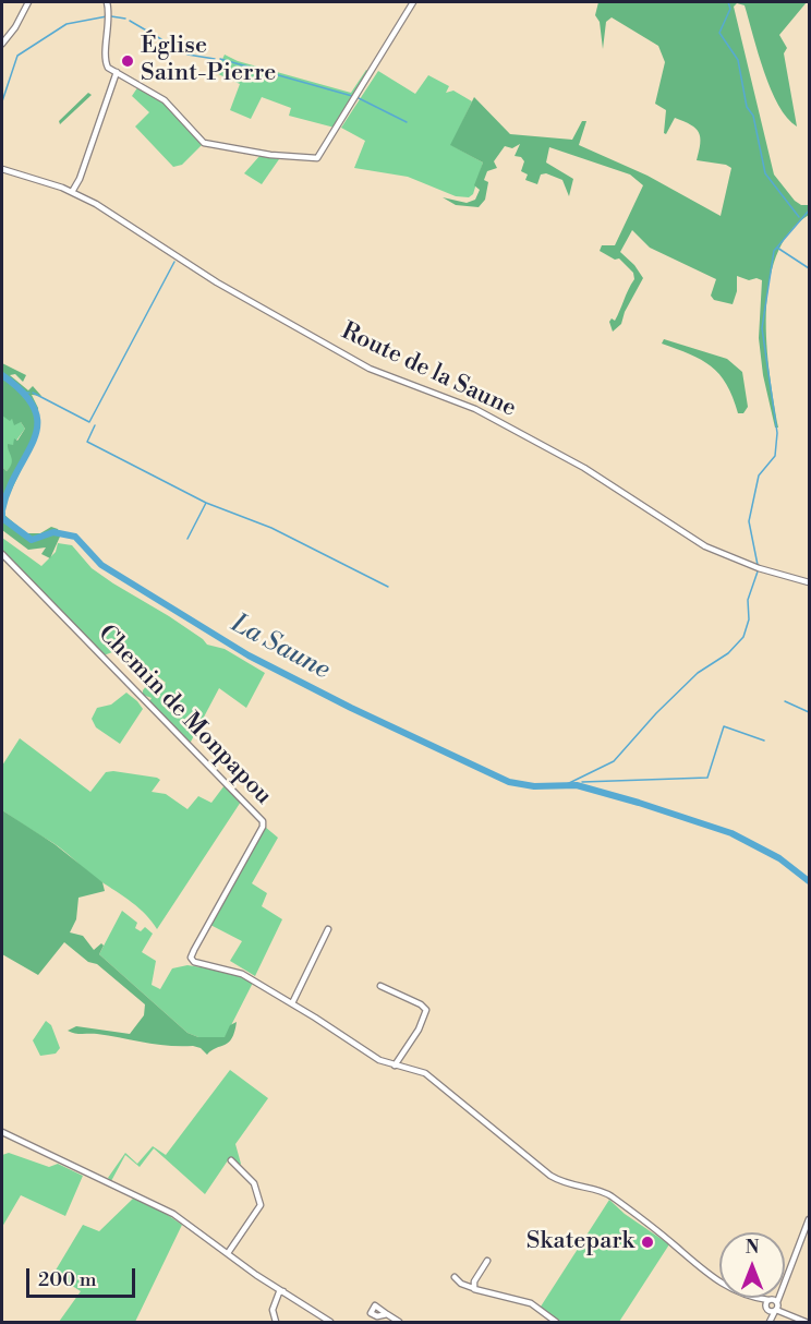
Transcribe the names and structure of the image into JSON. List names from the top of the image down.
{
  "streets": {
    "street": ["Route de la Saune", "Chemin de Monpapou"]
  },
  "water": ["La Saune"],
  "places": ["Église Saint-Pierre", "Skatepark"],
  "scale_bar": "200 m",
  "north": "top"
}
